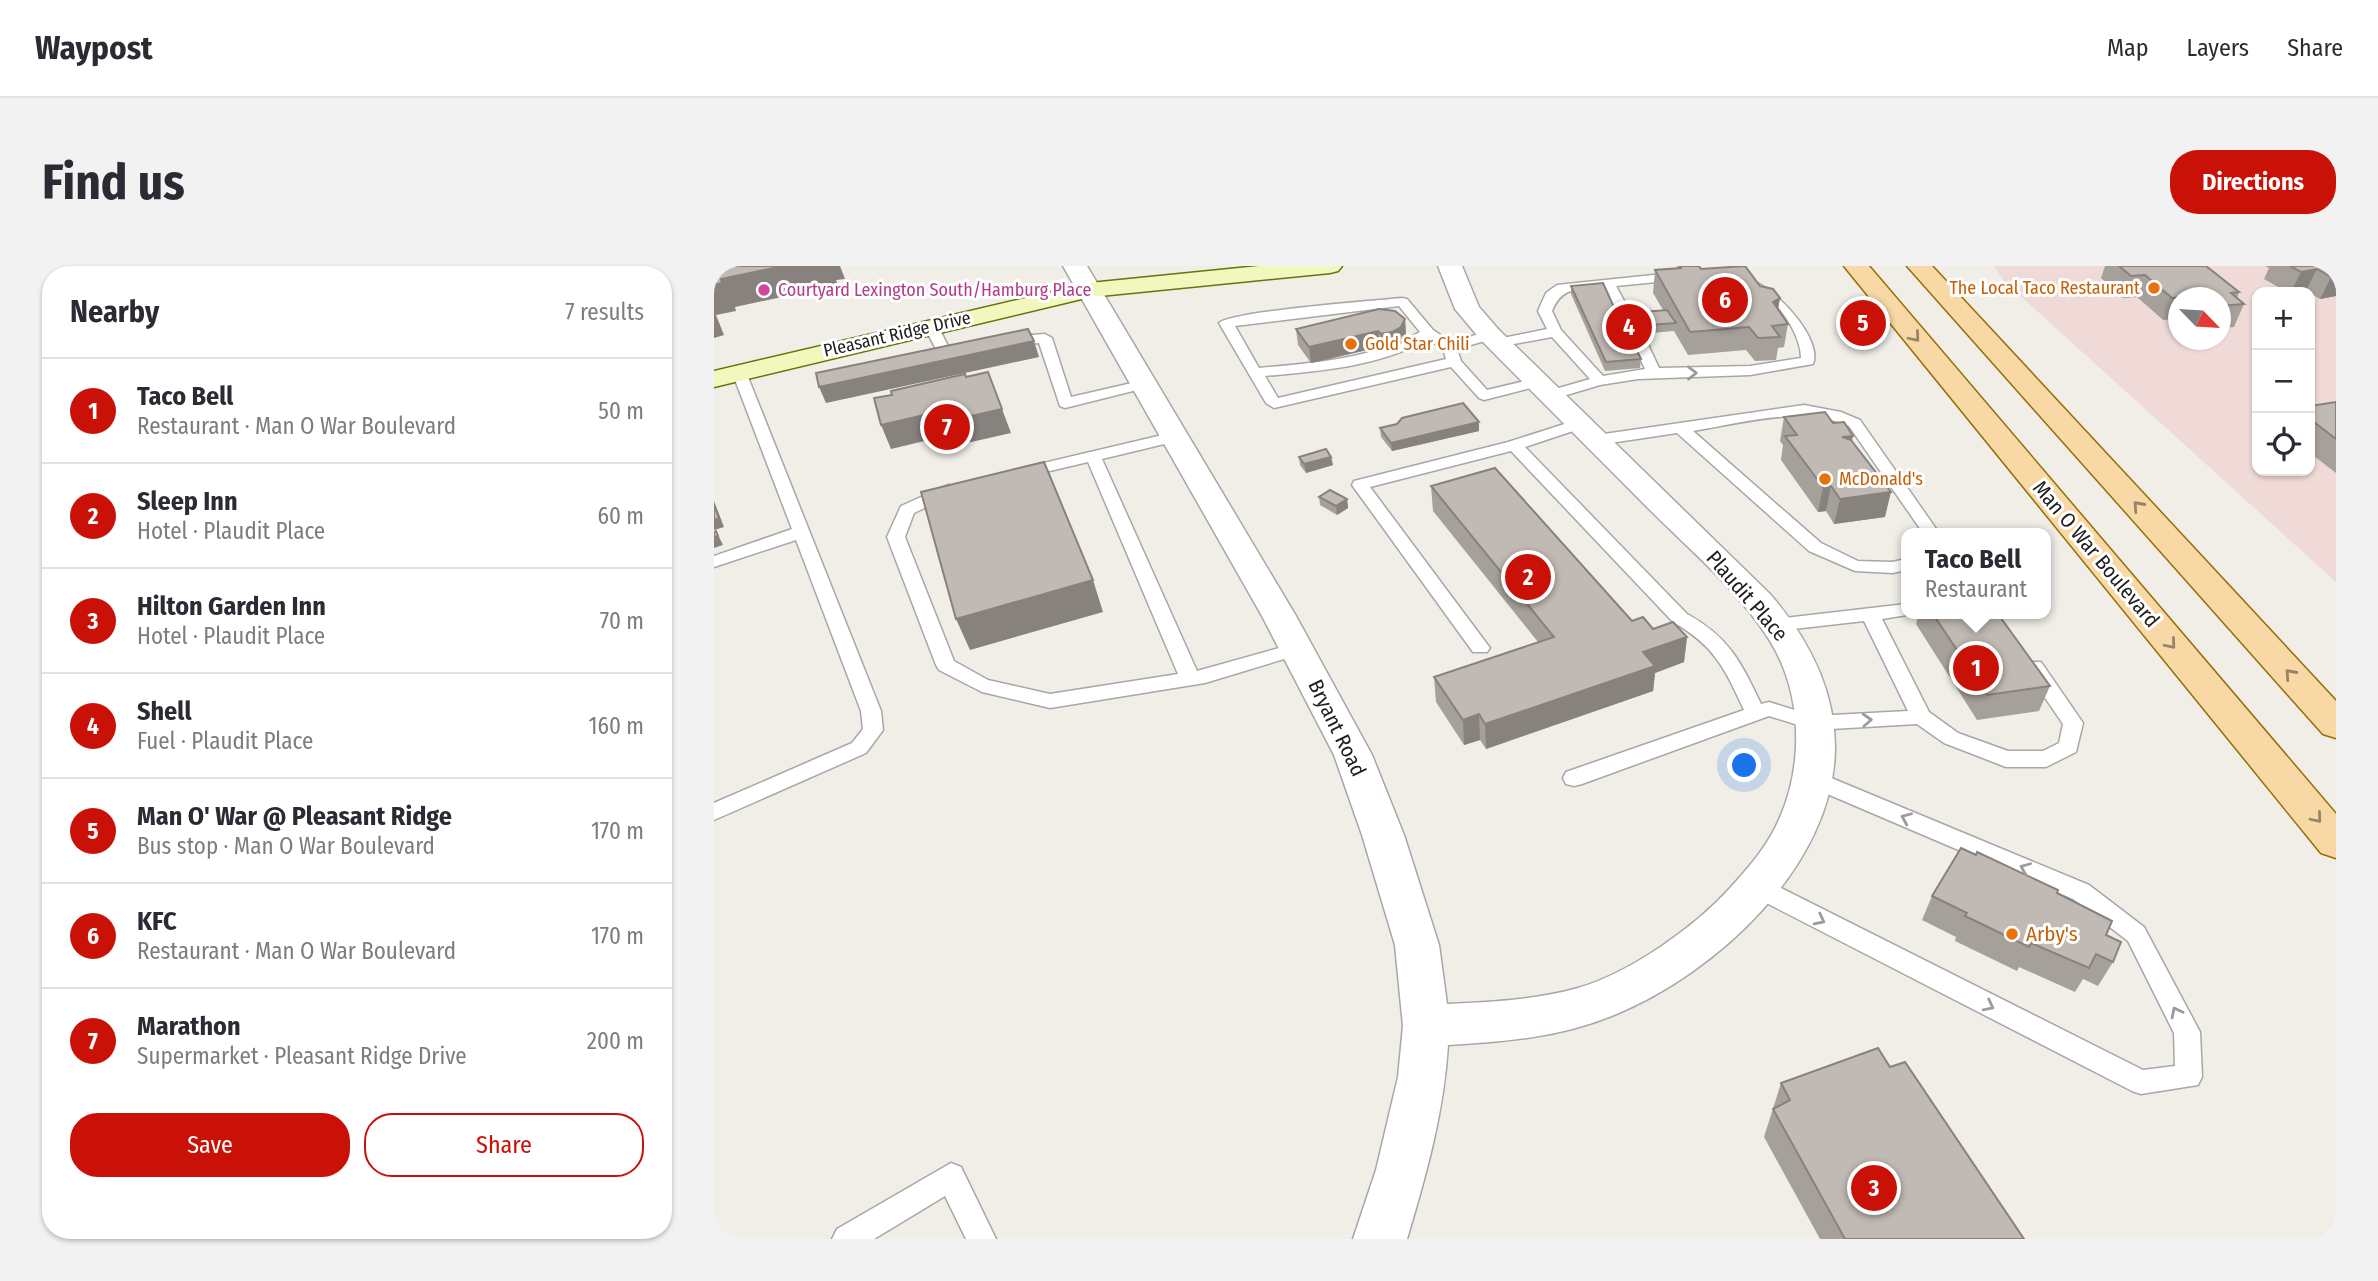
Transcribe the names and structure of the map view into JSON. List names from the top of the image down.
{
  "streets": {
    "main road": ["Man O War Boulevard"],
    "street": ["Pleasant Ridge Drive", "Plaudit Place", "Bryant Road"]
  },
  "crossings": [
    ["Pleasant Ridge Drive", "Bryant Road"],
    ["Plaudit Place", "Bryant Road"]
  ],
  "places": [
    "The Local Taco Restaurant",
    "Courtyard Lexington South/Hamburg Place",
    "Gold Star Chili",
    "McDonald's",
    "Arby's"
  ],
  "north": "bottom right",
  "page": {
    "header": "Waypost",
    "nav": ["Map", "Layers", "Share"],
    "buttons": [
      "Directions",
      ["Save", "Share"]
    ],
    "title": "Find us",
    "heading": ["Nearby", "7 results"],
    "pins": [
      "6",
      "5",
      "4",
      "7",
      "2",
      "1",
      "3"
    ],
    "map_buttons": ["+", "−"],
    "list": [
      {
        "mark": "1",
        "name": "Taco Bell",
        "note": "Restaurant · Man O War Boulevard",
        "value": "50 m"
      },
      {
        "mark": "2",
        "name": "Sleep Inn",
        "note": "Hotel · Plaudit Place",
        "value": "60 m"
      },
      {
        "mark": "3",
        "name": "Hilton Garden Inn",
        "note": "Hotel · Plaudit Place",
        "value": "70 m"
      },
      {
        "mark": "4",
        "name": "Shell",
        "note": "Fuel · Plaudit Place",
        "value": "160 m"
      },
      {
        "mark": "5",
        "name": "Man O' War @ Pleasant Ridge",
        "note": "Bus stop · Man O War Boulevard",
        "value": "170 m"
      },
      {
        "mark": "6",
        "name": "KFC",
        "note": "Restaurant · Man O War Boulevard",
        "value": "170 m"
      },
      {
        "mark": "7",
        "name": "Marathon",
        "note": "Supermarket · Pleasant Ridge Drive",
        "value": "200 m"
      }
    ],
    "popup": ["Taco Bell", "Restaurant"]
  }
}
